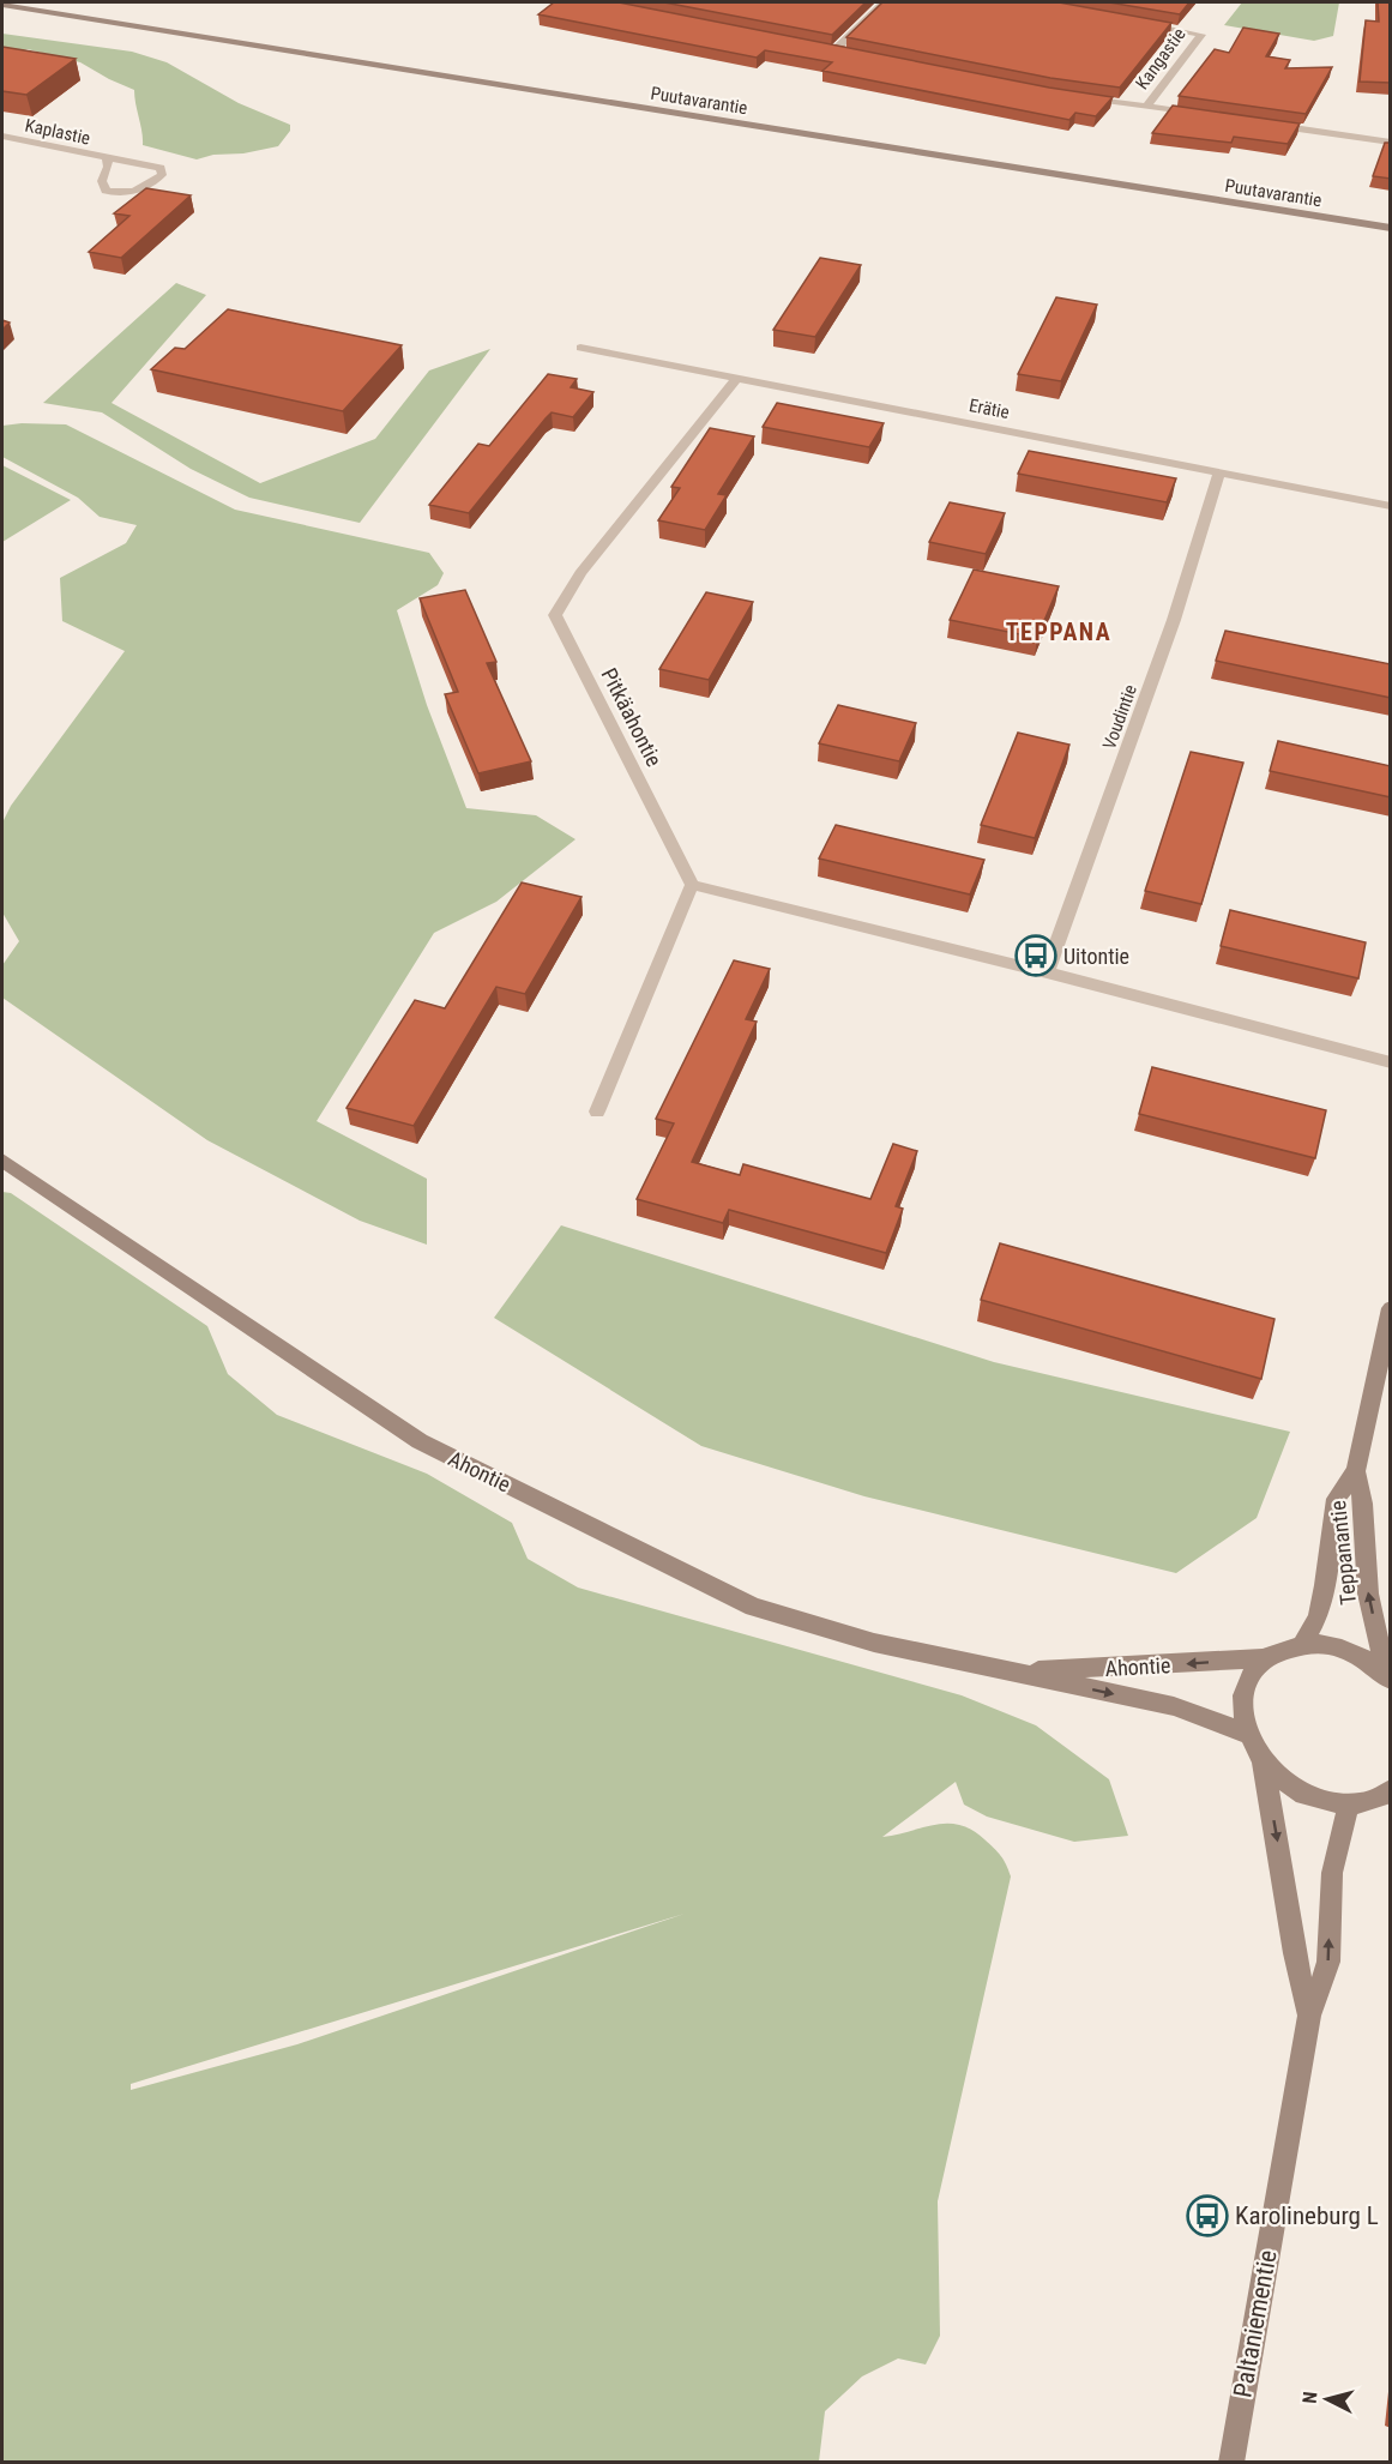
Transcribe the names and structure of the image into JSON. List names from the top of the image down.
{
  "streets": {
    "street": [
      "Kangastie",
      "Puutavarantie",
      "Kaplastie",
      "Erätie",
      "Pitkäahontie",
      "Voudintie",
      "Ahontie",
      "Teppanantie",
      "Paltaniementie"
    ]
  },
  "crossings": [
    ["Erätie", "Pitkäahontie"],
    ["Erätie", "Voudintie"]
  ],
  "one_way": ["Teppanantie"],
  "districts": ["TEPPANA"],
  "places": {
    "bus stop": ["Uitontie", "Karolineburg L"]
  },
  "north": "left"
}
